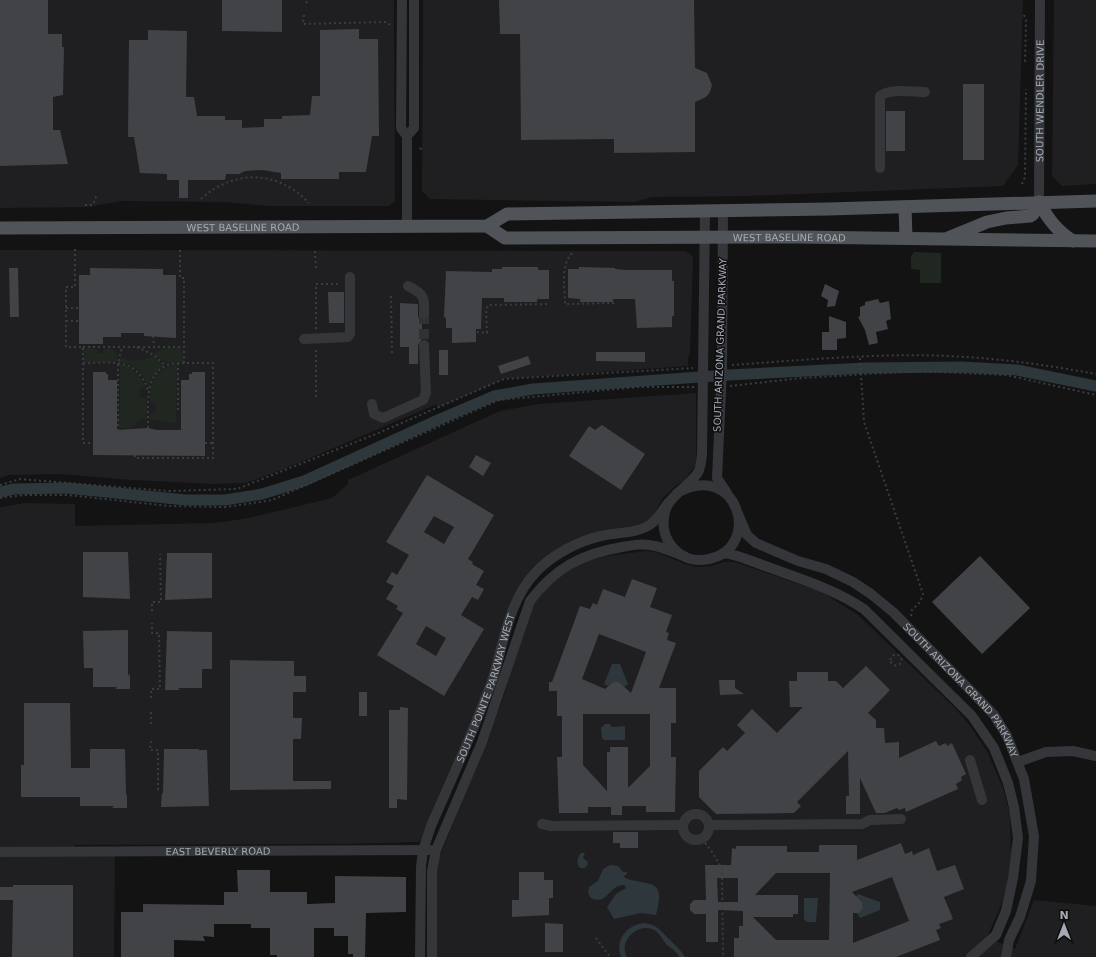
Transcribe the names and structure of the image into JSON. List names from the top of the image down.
{
  "streets": {
    "main road": ["WEST BASELINE ROAD"],
    "street": [
      "SOUTH WENDLER DRIVE",
      "SOUTH ARIZONA GRAND PARKWAY",
      "SOUTH POINTE PARKWAY WEST",
      "EAST BEVERLY ROAD"
    ]
  },
  "crossings": [
    ["WEST BASELINE ROAD", "SOUTH ARIZONA GRAND PARKWAY"],
    ["SOUTH ARIZONA GRAND PARKWAY", "SOUTH POINTE PARKWAY WEST"],
    ["SOUTH POINTE PARKWAY WEST", "EAST BEVERLY ROAD"]
  ],
  "north": "top"
}
